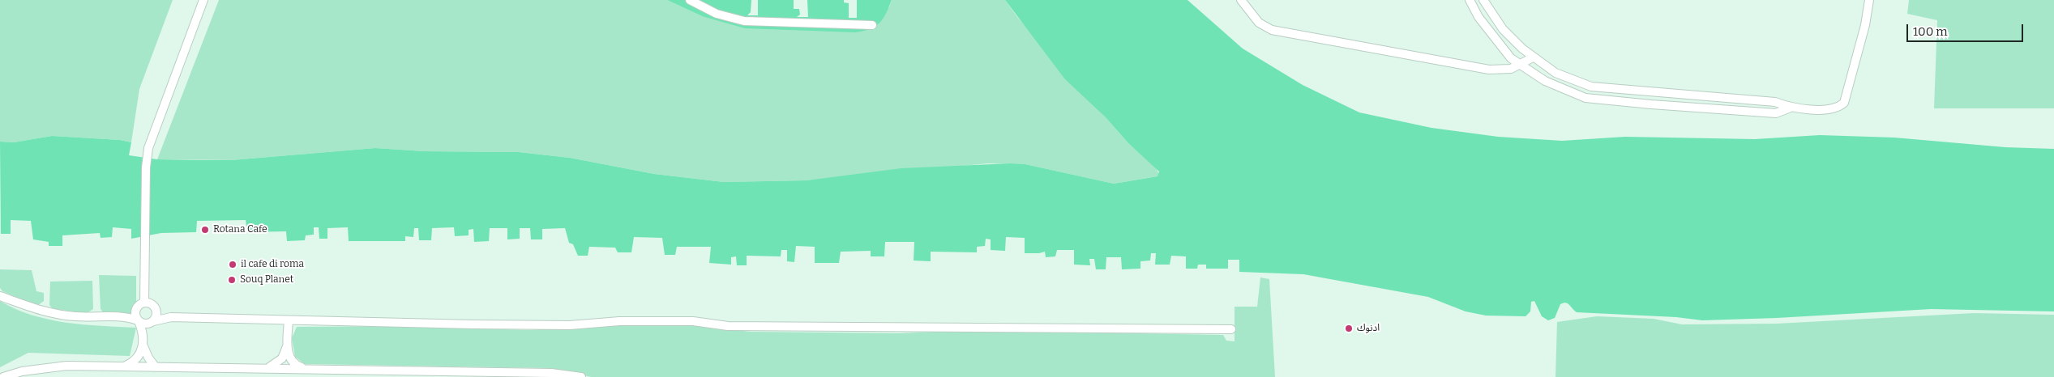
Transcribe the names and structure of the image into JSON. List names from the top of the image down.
{
  "places": [
    "Rotana Cafe",
    "il cafe di roma",
    "Souq Planet",
    "ادنوك"
  ],
  "scale_bar": "100 m"
}
